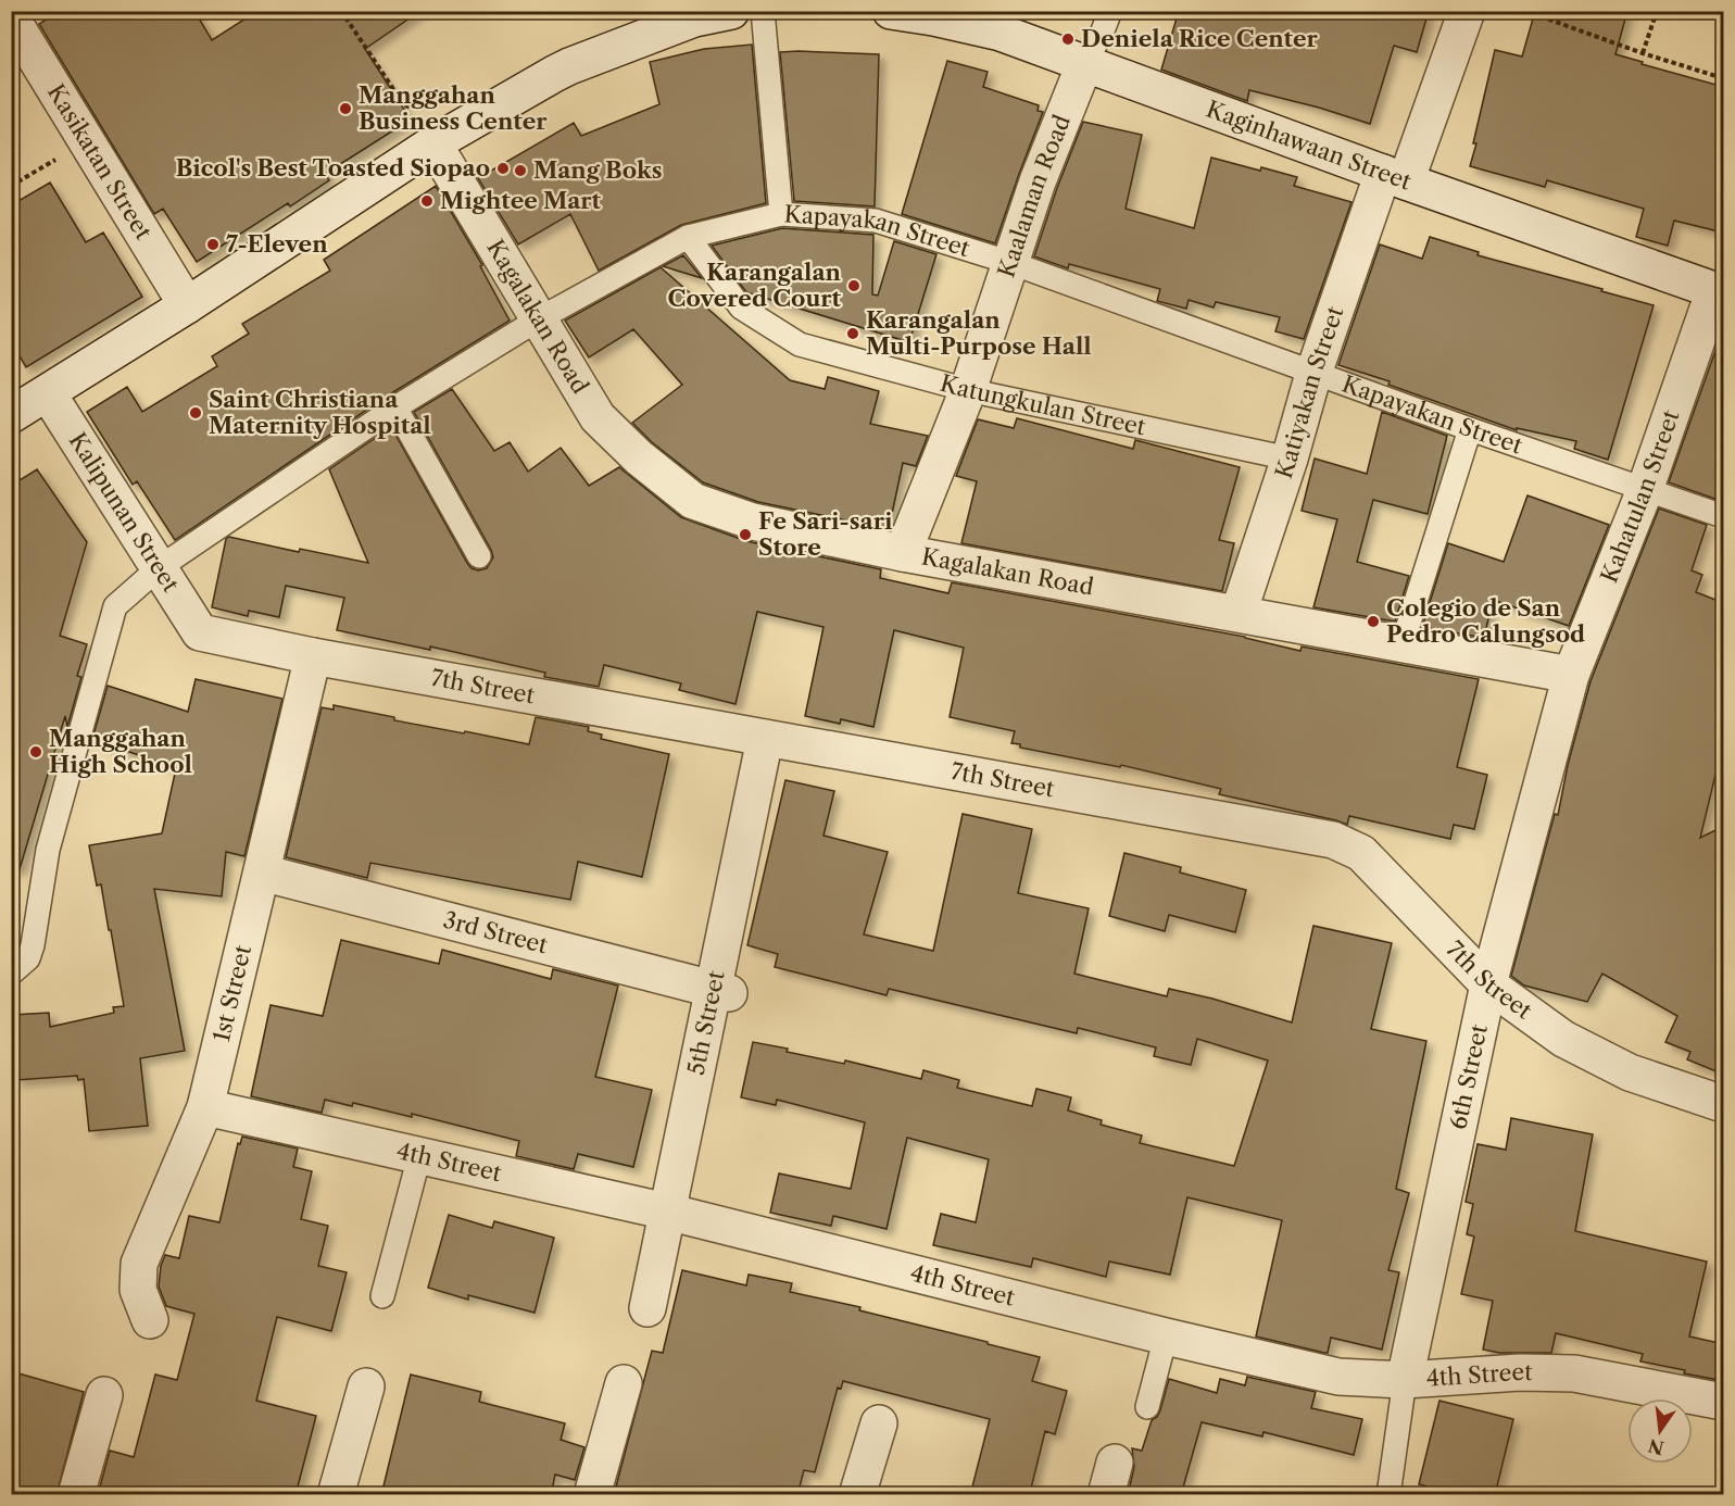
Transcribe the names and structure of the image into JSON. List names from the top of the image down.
{
  "streets": {
    "street": [
      "Kaginhawaan Street",
      "Kasikatan Street",
      "Kaalaman Road",
      "Kagalakan Road",
      "Katiyakan Street",
      "Kahatulan Street",
      "Kalipunan Street",
      "7th Street",
      "3rd Street",
      "1st Street",
      "5th Street",
      "6th Street",
      "4th Street"
    ],
    "lane": ["Kapayakan Street", "Katungkulan Street"]
  },
  "crossings": [
    ["Kaginhawaan Street", "Kaalaman Road"],
    ["Kaginhawaan Street", "Katiyakan Street"],
    ["Kaginhawaan Street", "Kahatulan Street"],
    ["Kaalaman Road", "Kapayakan Street"],
    ["Kaalaman Road", "Kagalakan Road"],
    ["Kaalaman Road", "Katungkulan Street"],
    ["Kapayakan Street", "Kagalakan Road"],
    ["Kapayakan Street", "Katiyakan Street"],
    ["Kapayakan Street", "Katungkulan Street"],
    ["Kapayakan Street", "Kahatulan Street"],
    ["Kapayakan Street", "Kalipunan Street"],
    ["Kagalakan Road", "Katiyakan Street"],
    ["Kagalakan Road", "Kahatulan Street"],
    ["Katiyakan Street", "Katungkulan Street"],
    ["Kahatulan Street", "6th Street"],
    ["Kalipunan Street", "7th Street"],
    ["7th Street", "1st Street"],
    ["7th Street", "5th Street"],
    ["7th Street", "6th Street"],
    ["3rd Street", "1st Street"],
    ["3rd Street", "5th Street"],
    ["1st Street", "4th Street"],
    ["5th Street", "4th Street"],
    ["6th Street", "4th Street"]
  ],
  "places": [
    "Deniela Rice Center",
    "Manggahan Business Center",
    "Bicol's Best Toasted Siopao",
    "Mang Boks",
    "Mightee Mart",
    "7-Eleven",
    "Karangalan Covered Court",
    "Karangalan Multi-Purpose Hall",
    "Saint Christiana Maternity Hospital",
    "Fe Sari-sari Store",
    "Colegio de San Pedro Calungsod",
    "Manggahan High School"
  ],
  "north": "bottom"
}
